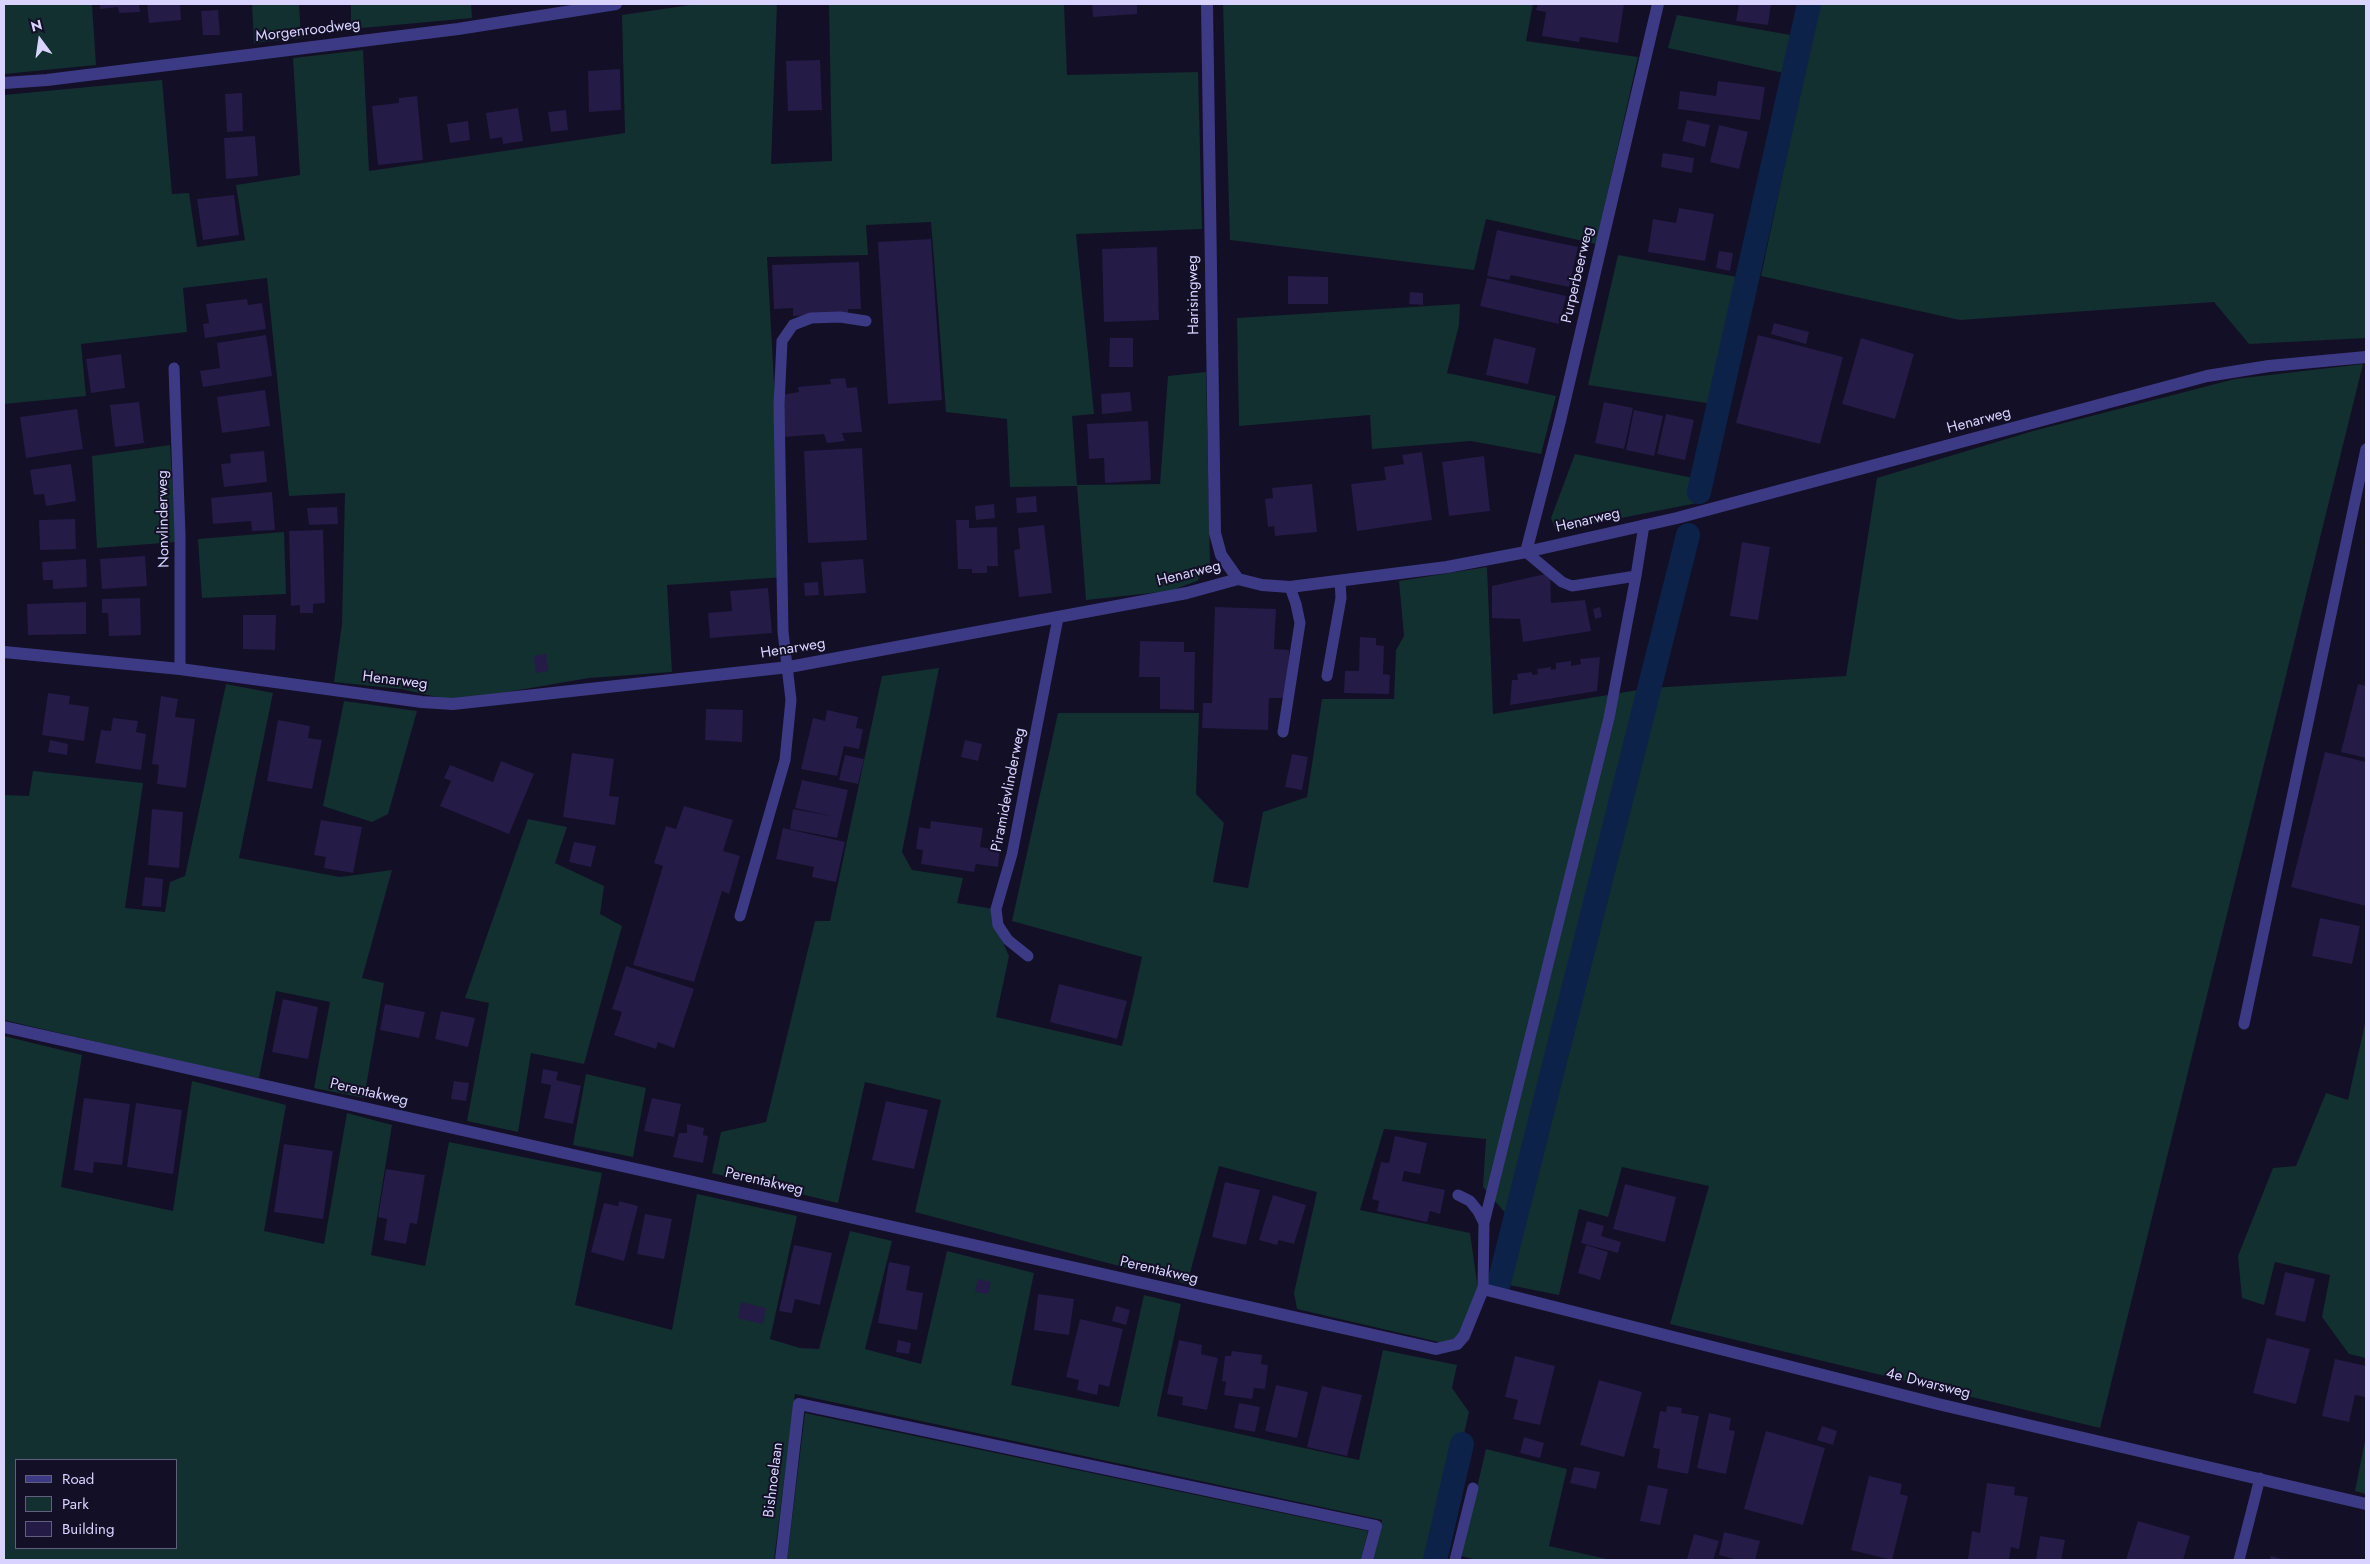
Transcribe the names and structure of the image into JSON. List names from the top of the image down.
{
  "streets": {
    "street": [
      "Morgenroodweg",
      "Purperbeerweg",
      "Harisingweg",
      "Henarweg",
      "Perentakweg",
      "4e Dwarsweg",
      "Bishnoelaan"
    ],
    "lane": ["Nonvlinderweg", "Piramidevlinderweg"]
  },
  "crossings": [
    ["Purperbeerweg", "Henarweg"],
    ["Harisingweg", "Henarweg"],
    ["Henarweg", "Nonvlinderweg"],
    ["Henarweg", "Piramidevlinderweg"],
    ["Perentakweg", "4e Dwarsweg"]
  ],
  "legend": ["Road", "Park", "Building"],
  "north": "top"
}
